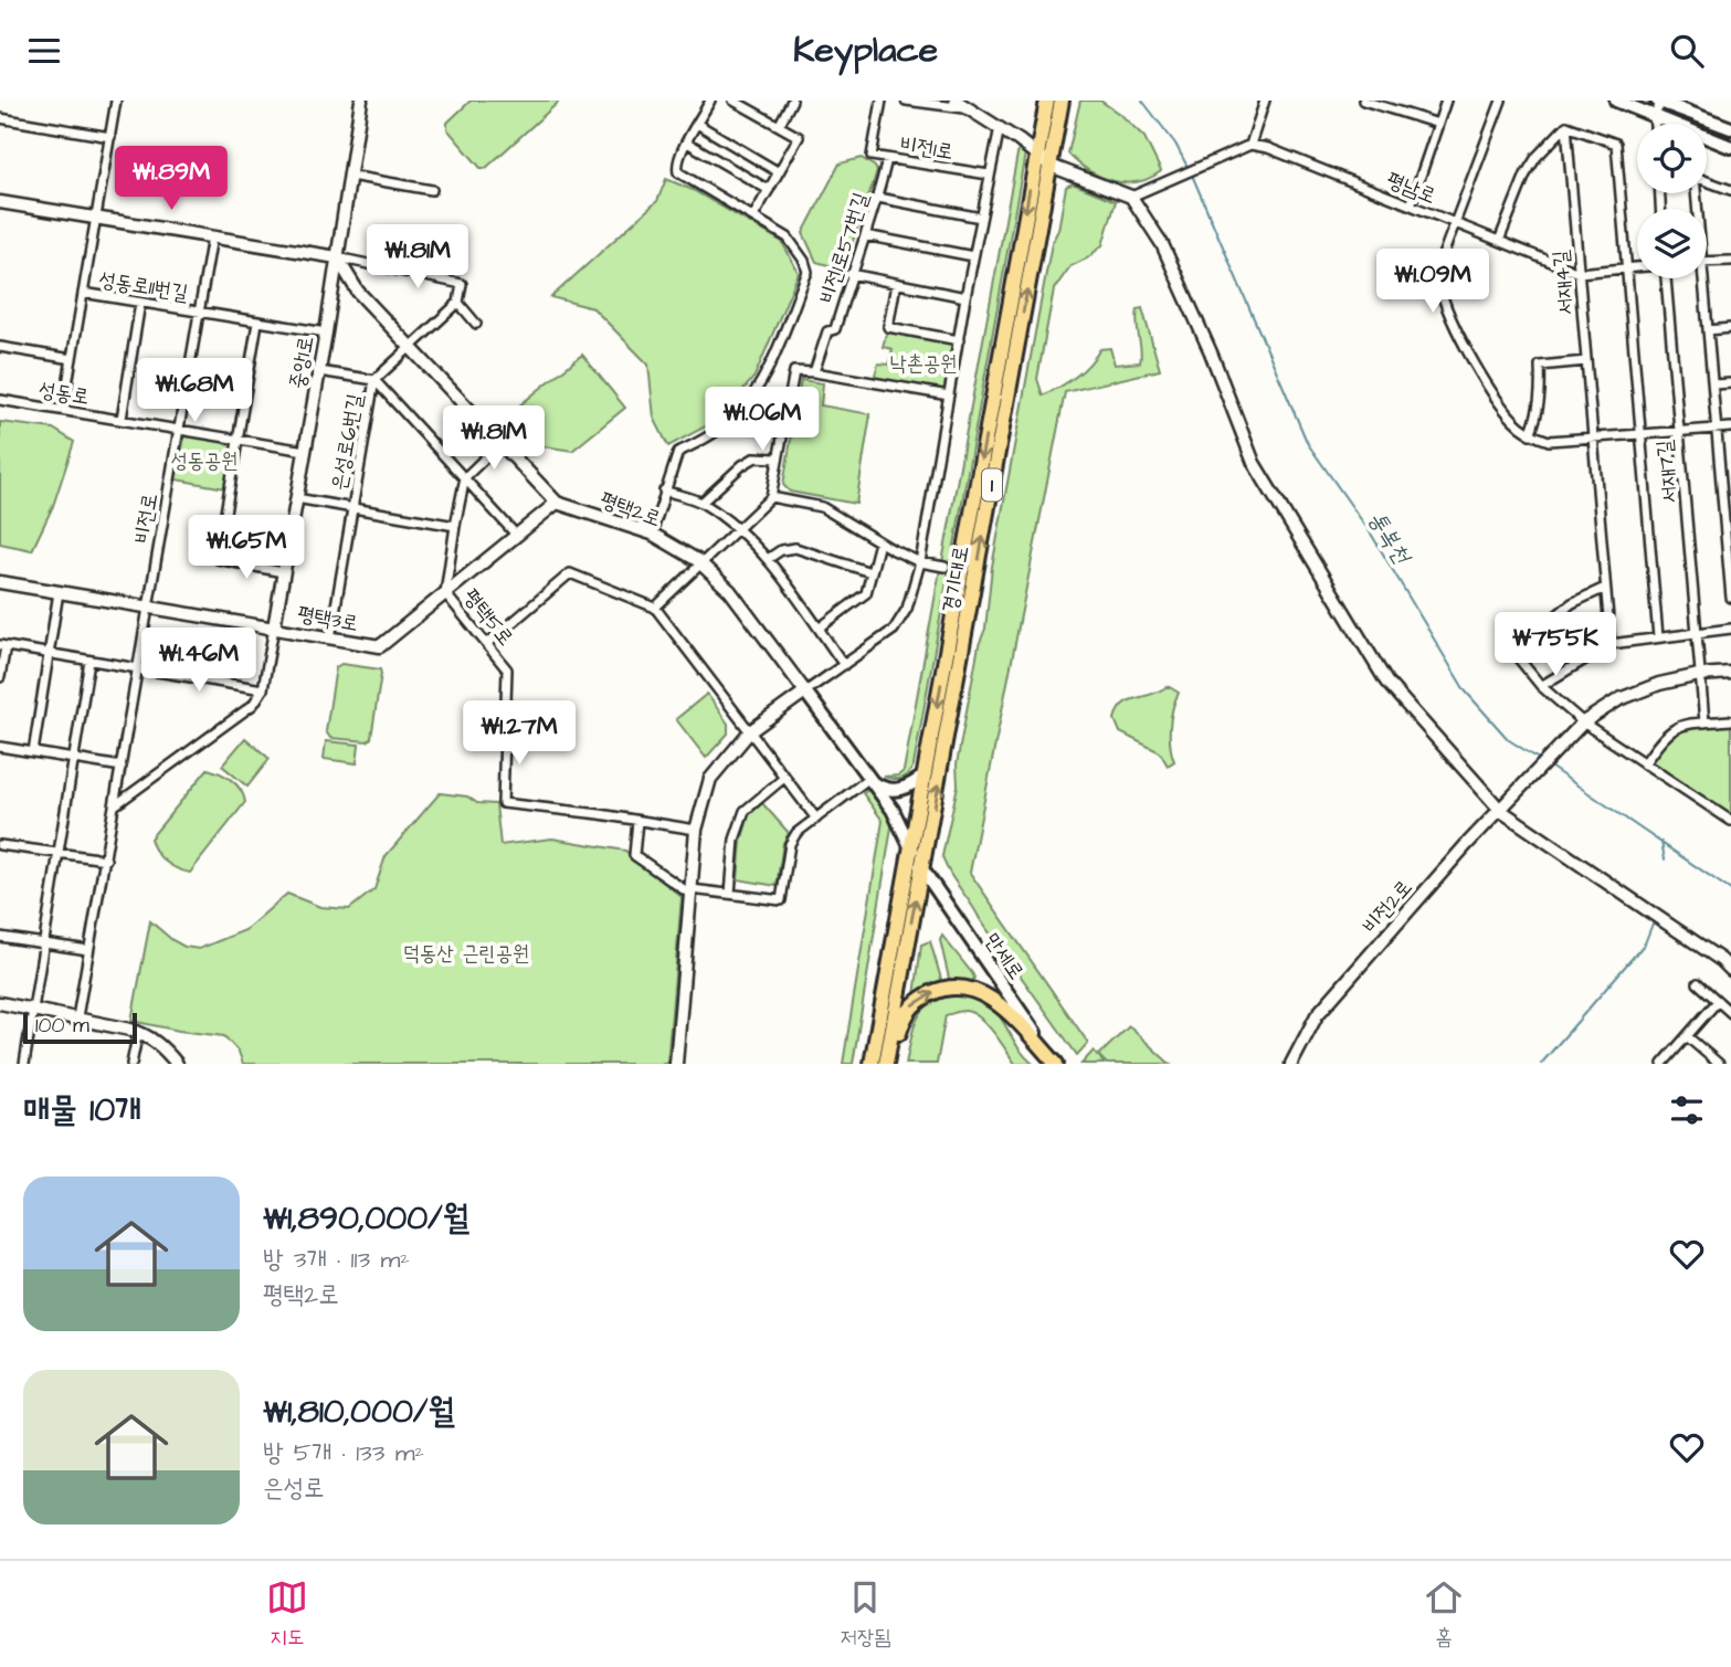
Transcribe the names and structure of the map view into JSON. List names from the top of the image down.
{
  "streets": {
    "main road": [
      "1",
      "평택2로",
      "경기대로",
      "만세로"
    ],
    "street": [
      "비전1로",
      "평남로",
      "비전1로57번길",
      "서재4길",
      "성동로11번길",
      "중앙1로",
      "성동로",
      "은성로6번길",
      "서재7길",
      "비전로",
      "평택5로",
      "평택3로",
      "비전2로"
    ]
  },
  "crossings": [
    ["비전1로", "비전1로57번길"],
    ["평남로", "서재4길"],
    ["성동로11번길", "중앙1로"],
    ["성동로11번길", "성동로"],
    ["성동로11번길", "비전로"],
    ["중앙1로", "성동로"],
    ["중앙1로", "은성로6번길"],
    ["중앙1로", "평택2로"],
    ["중앙1로", "평택3로"],
    ["성동로", "비전로"],
    ["은성로6번길", "평택3로"],
    ["평택2로", "경기대로"],
    ["평택2로", "평택3로"],
    ["평택2로", "만세로"],
    ["비전로", "평택3로"],
    ["경기대로", "만세로"],
    ["평택5로", "평택3로"]
  ],
  "water": ["통복천"],
  "parks": ["낙촌공원", "성동공원", "덕동산 근린공원"],
  "scale_bar": "100 m",
  "page": {
    "header": "Keyplace",
    "price": [
      "₩1.89M",
      "₩1.81M",
      "₩1.09M",
      "₩1.68M",
      "₩1.06M",
      "₩1.81M",
      "₩1.65M",
      "₩755K",
      "₩1.46M",
      "₩1.27M"
    ],
    "scale": "100 m",
    "heading": "매물 10개",
    "list": [
      {
        "name": "₩1,890,000/월",
        "note": "방 3개 · 113 m² · 평택2로"
      },
      {
        "name": "₩1,810,000/월",
        "note": "방 5개 · 133 m² · 은성로"
      }
    ],
    "tabs": ["지도", "저장됨", "홈"]
  }
}
